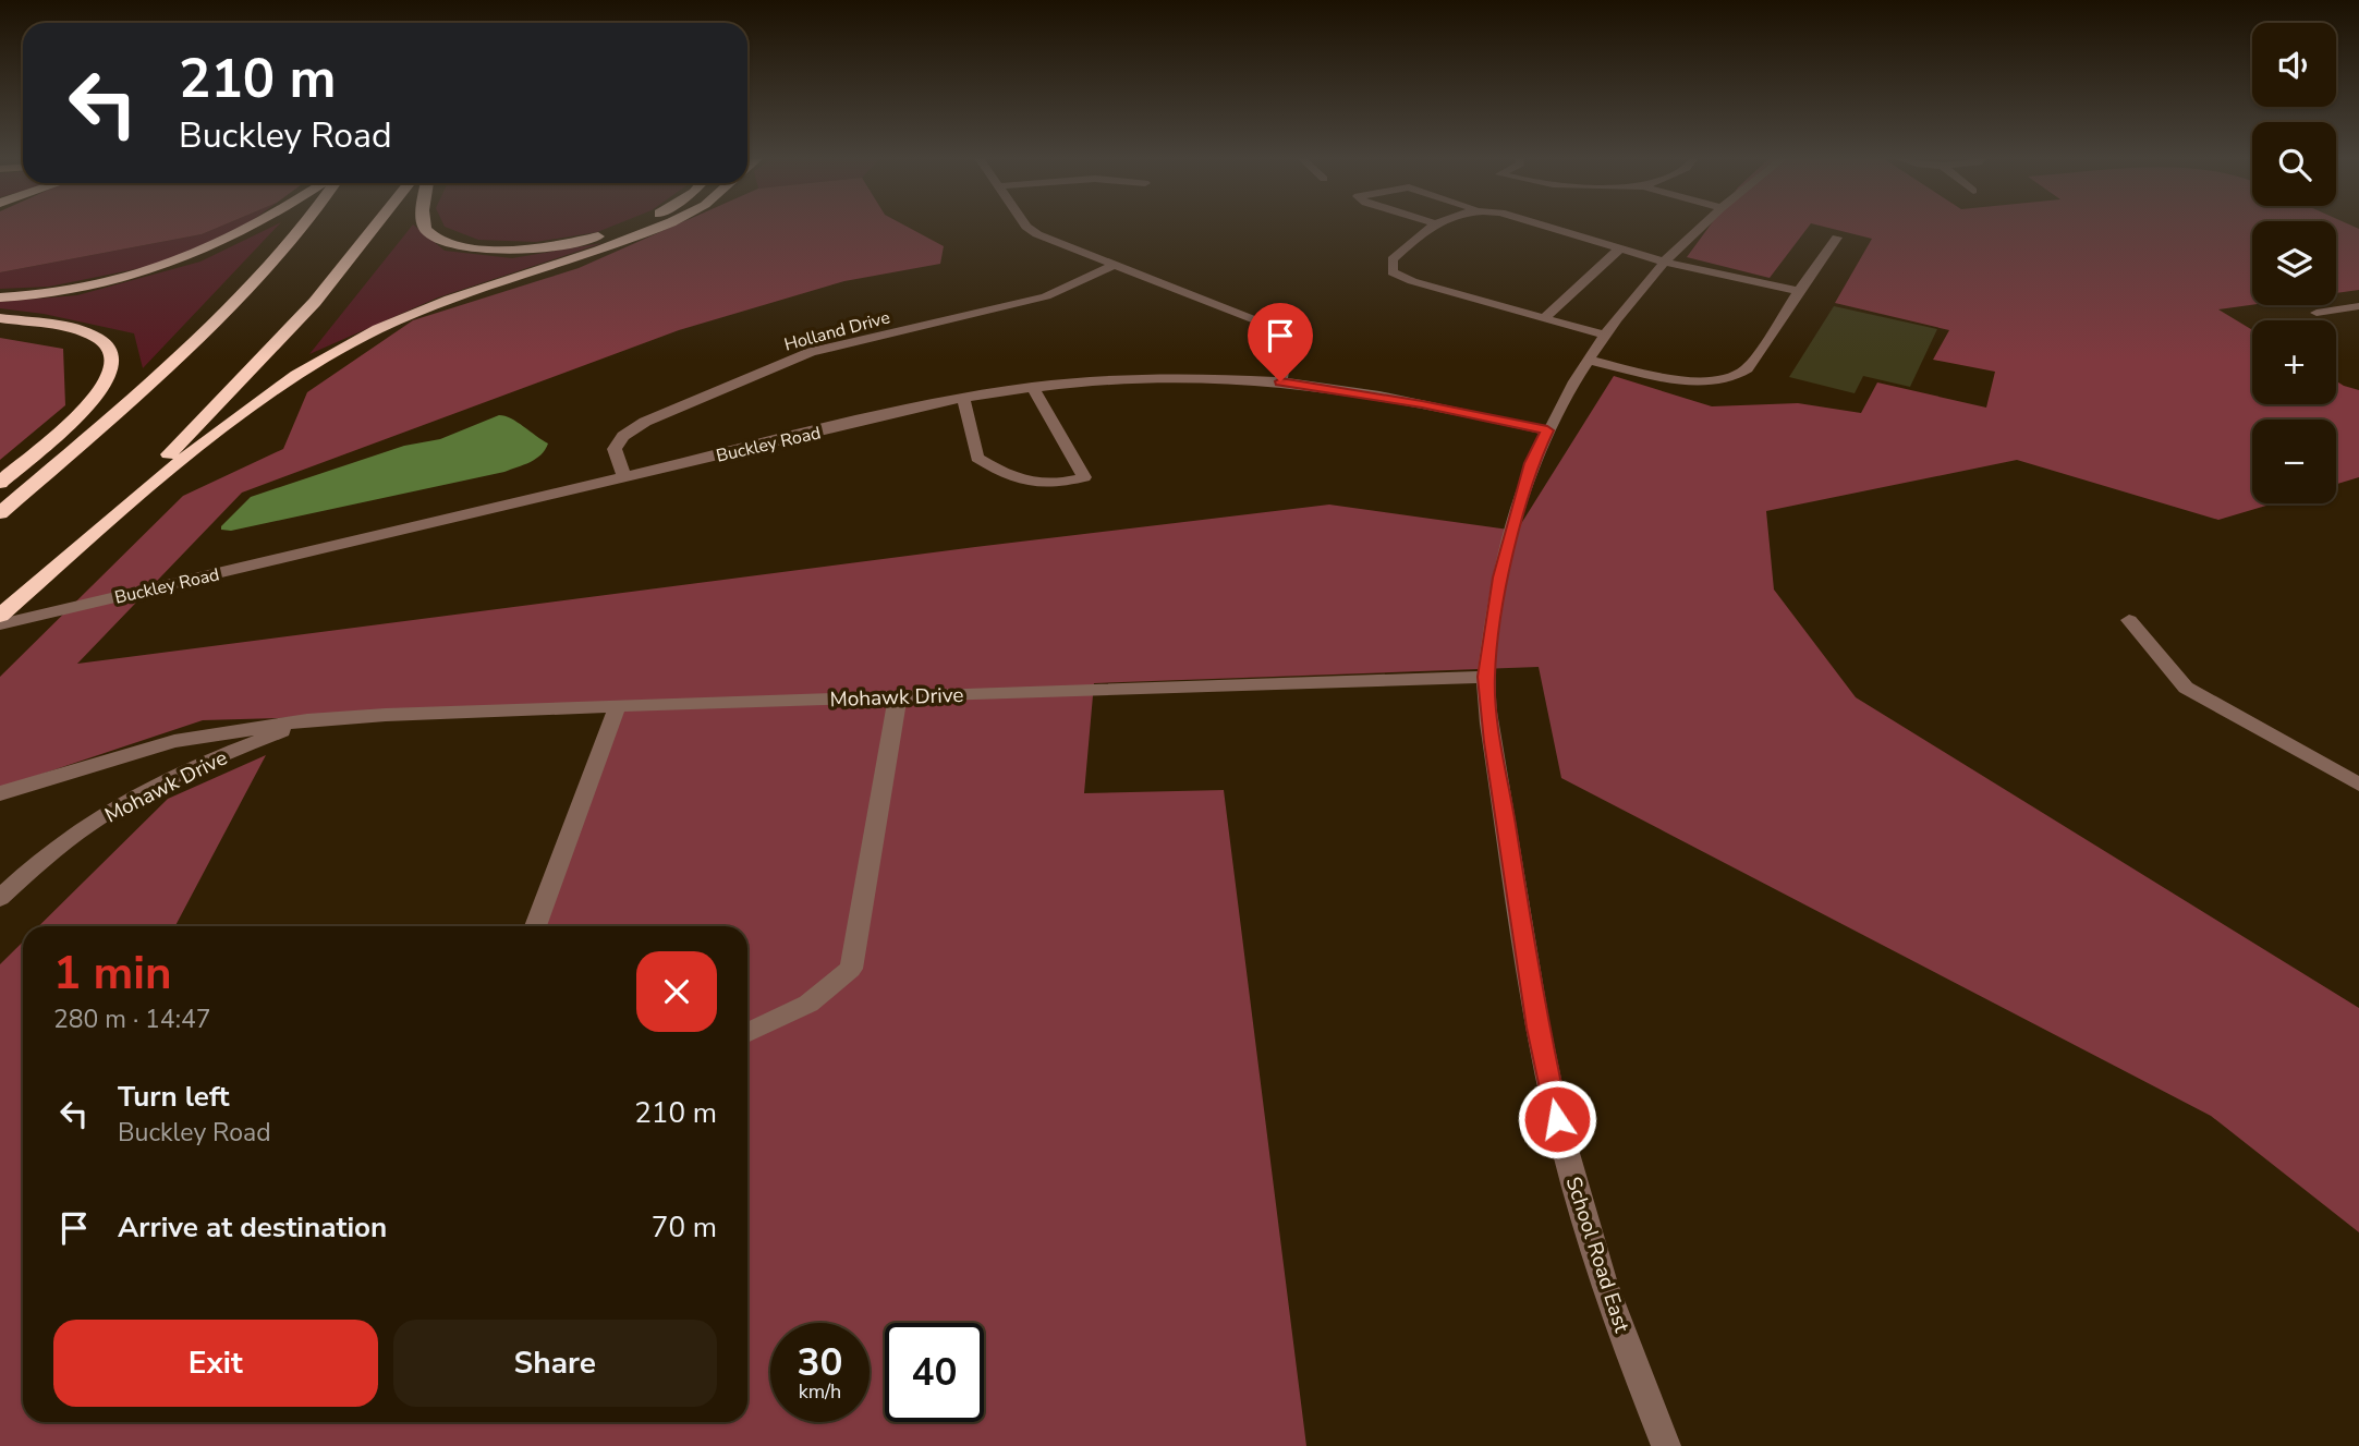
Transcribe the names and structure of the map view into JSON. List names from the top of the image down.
{
  "streets": {
    "street": [
      "Holland Drive",
      "Buckley Road",
      "Mohawk Drive",
      "School Road East"
    ]
  },
  "crossings": [
    ["Holland Drive", "Buckley Road"],
    ["Buckley Road", "School Road East"],
    ["Mohawk Drive", "School Road East"]
  ],
  "page": {
    "map_buttons": ["+", "−"],
    "turn": ["210 m", "Buckley Road"],
    "heading": ["1 min", "280 m · 14:47"],
    "list": [
      {
        "name": "Turn left",
        "note": "Buckley Road",
        "value": "210 m"
      },
      {
        "name": "Arrive at destination",
        "value": "70 m"
      }
    ],
    "buttons": ["Exit", "Share"],
    "speed": "30 km/h",
    "limit": "40"
  }
}
